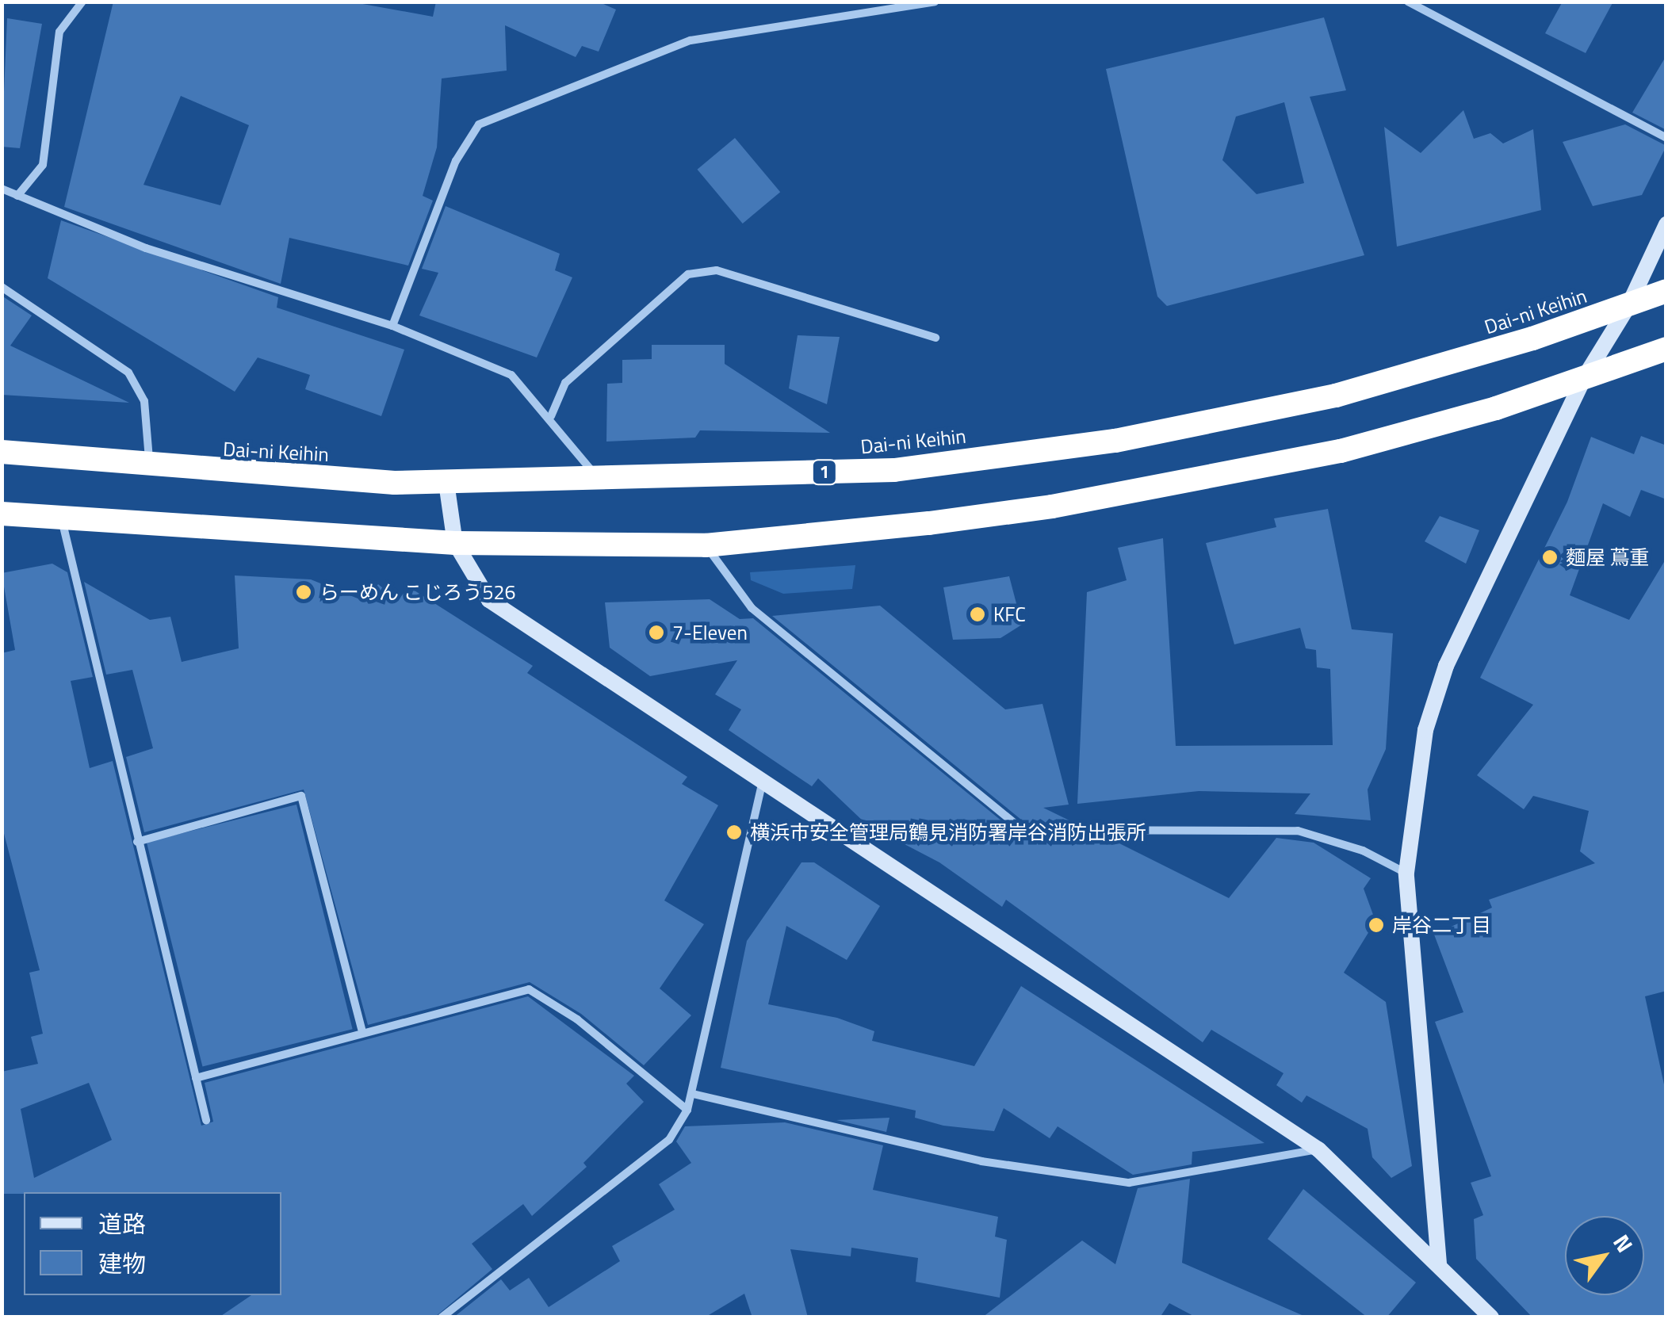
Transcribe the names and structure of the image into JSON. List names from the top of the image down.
{
  "streets": {
    "highway": ["Dai-ni Keihin", "1"]
  },
  "places": [
    "麵屋 蔦重",
    "らーめん こじろう526",
    "KFC",
    "7-Eleven",
    "横浜市安全管理局鶴見消防署岸谷消防出張所",
    "岸谷二丁目"
  ],
  "legend": ["道路", "建物"],
  "north": "top right"
}
